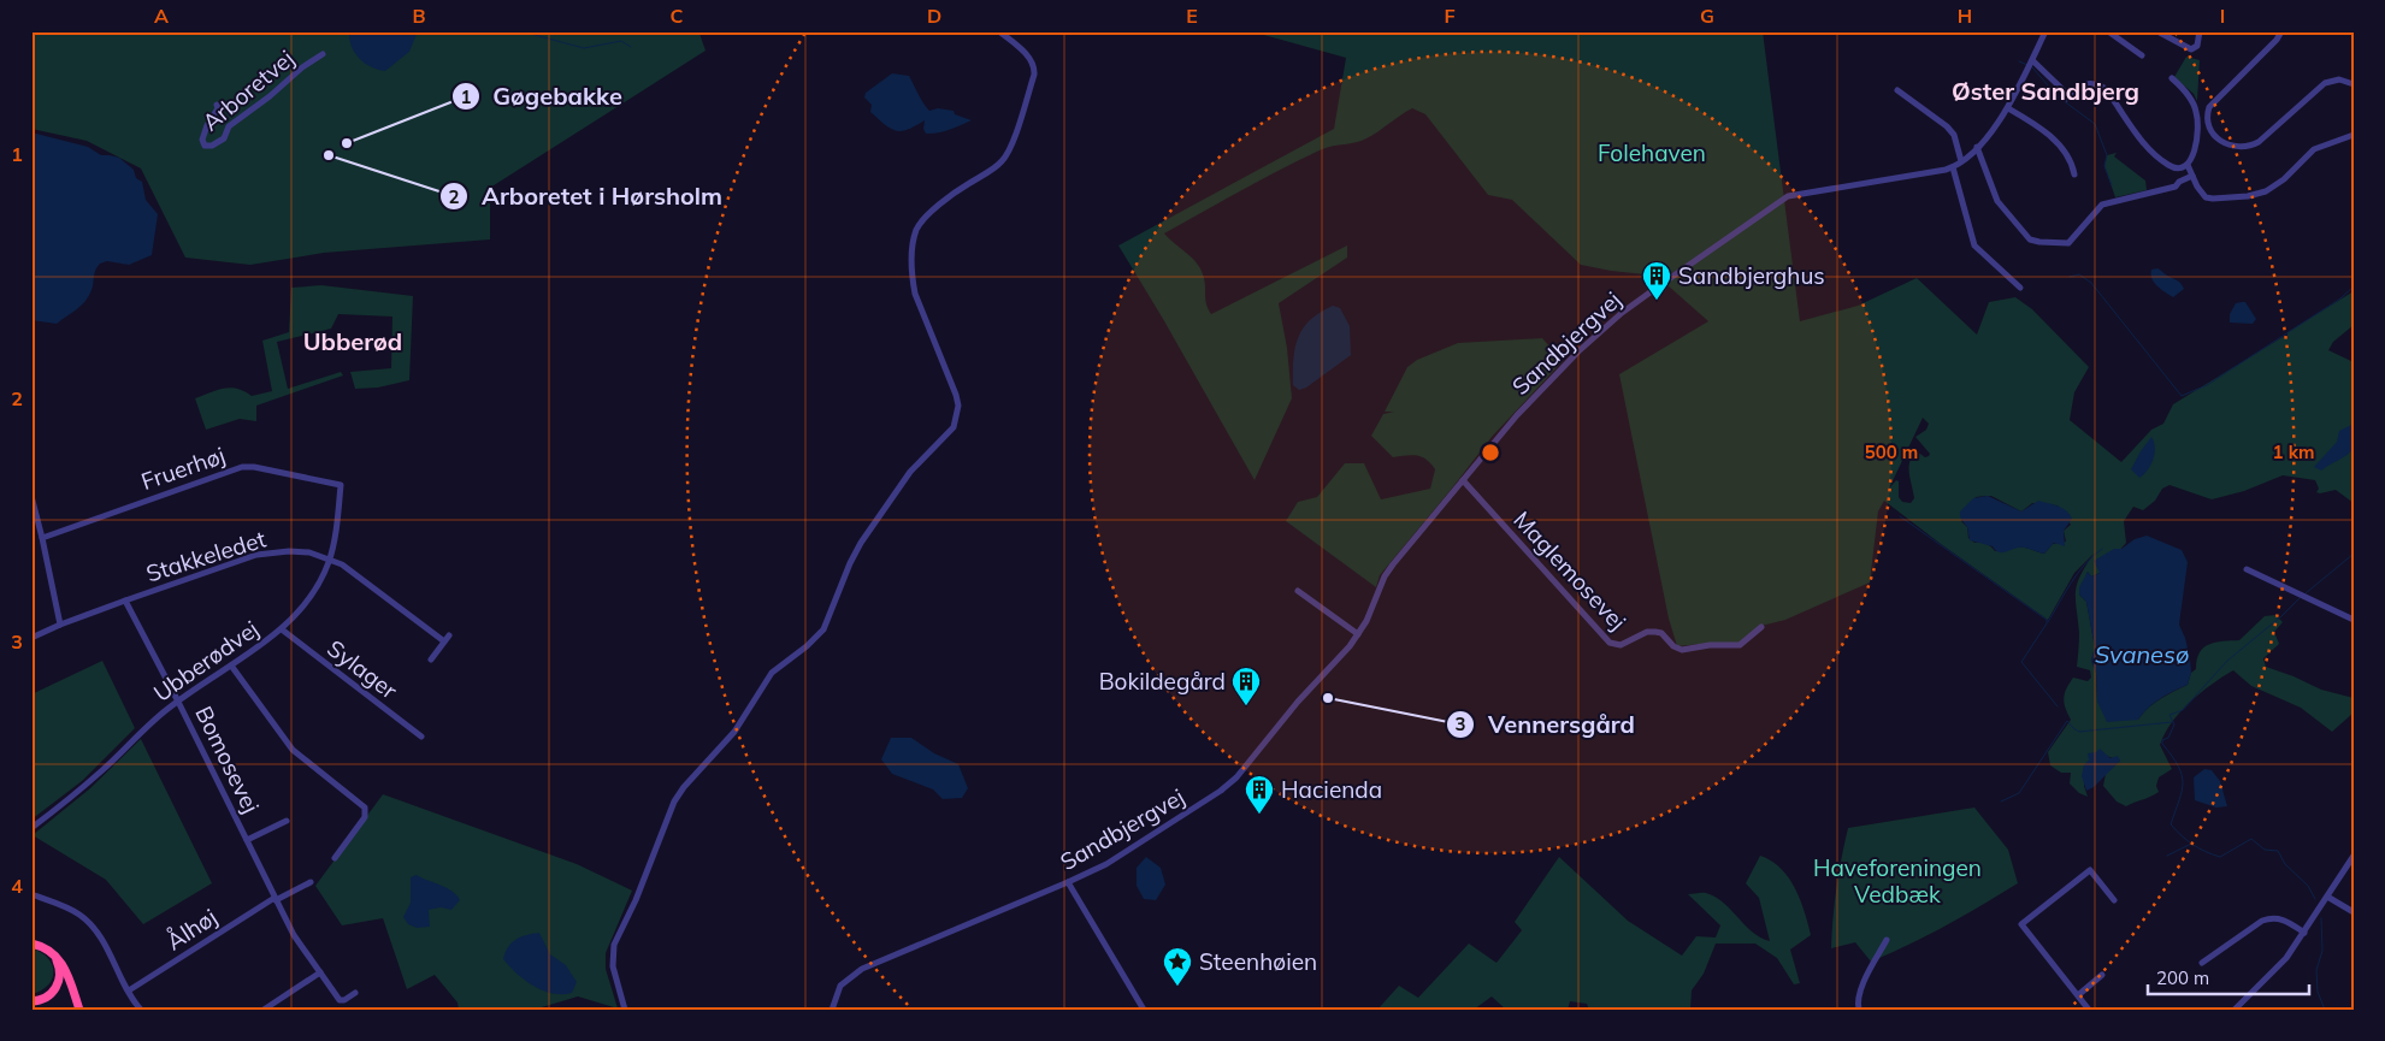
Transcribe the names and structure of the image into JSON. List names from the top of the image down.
{
  "streets": {
    "street": [
      "Arboretvej",
      "Sandbjergvej",
      "Fruerhøj",
      "Stakkeledet",
      "Maglemosevej",
      "Ubberødvej",
      "Sylager",
      "Bomosevej",
      "Ålhøj"
    ]
  },
  "crossings": [
    ["Sandbjergvej", "Maglemosevej"],
    ["Fruerhøj", "Ubberødvej"],
    ["Stakkeledet", "Ubberødvej"],
    ["Stakkeledet", "Bomosevej"],
    ["Ubberødvej", "Sylager"],
    ["Ubberødvej", "Bomosevej"],
    ["Bomosevej", "Ålhøj"]
  ],
  "districts": ["Øster Sandbjerg", "Ubberød"],
  "water": ["Svanesø"],
  "parks": ["Folehaven", "Haveforeningen Vedbæk"],
  "places": {
    "other": ["Gøgebakke", "Arboretet i Hørsholm", "Vennersgård"],
    "building": ["Sandbjerghus", "Bokildegård", "Hacienda"],
    "place": ["Steenhøien"]
  },
  "scale_bar": "200 m",
  "grid": {
    "columns": [
      "A",
      "B",
      "C",
      "D",
      "E",
      "F",
      "G",
      "H",
      "I"
    ],
    "rows": [
      "1",
      "2",
      "3",
      "4"
    ]
  },
  "rings": ["500 m", "1 km"]
}
